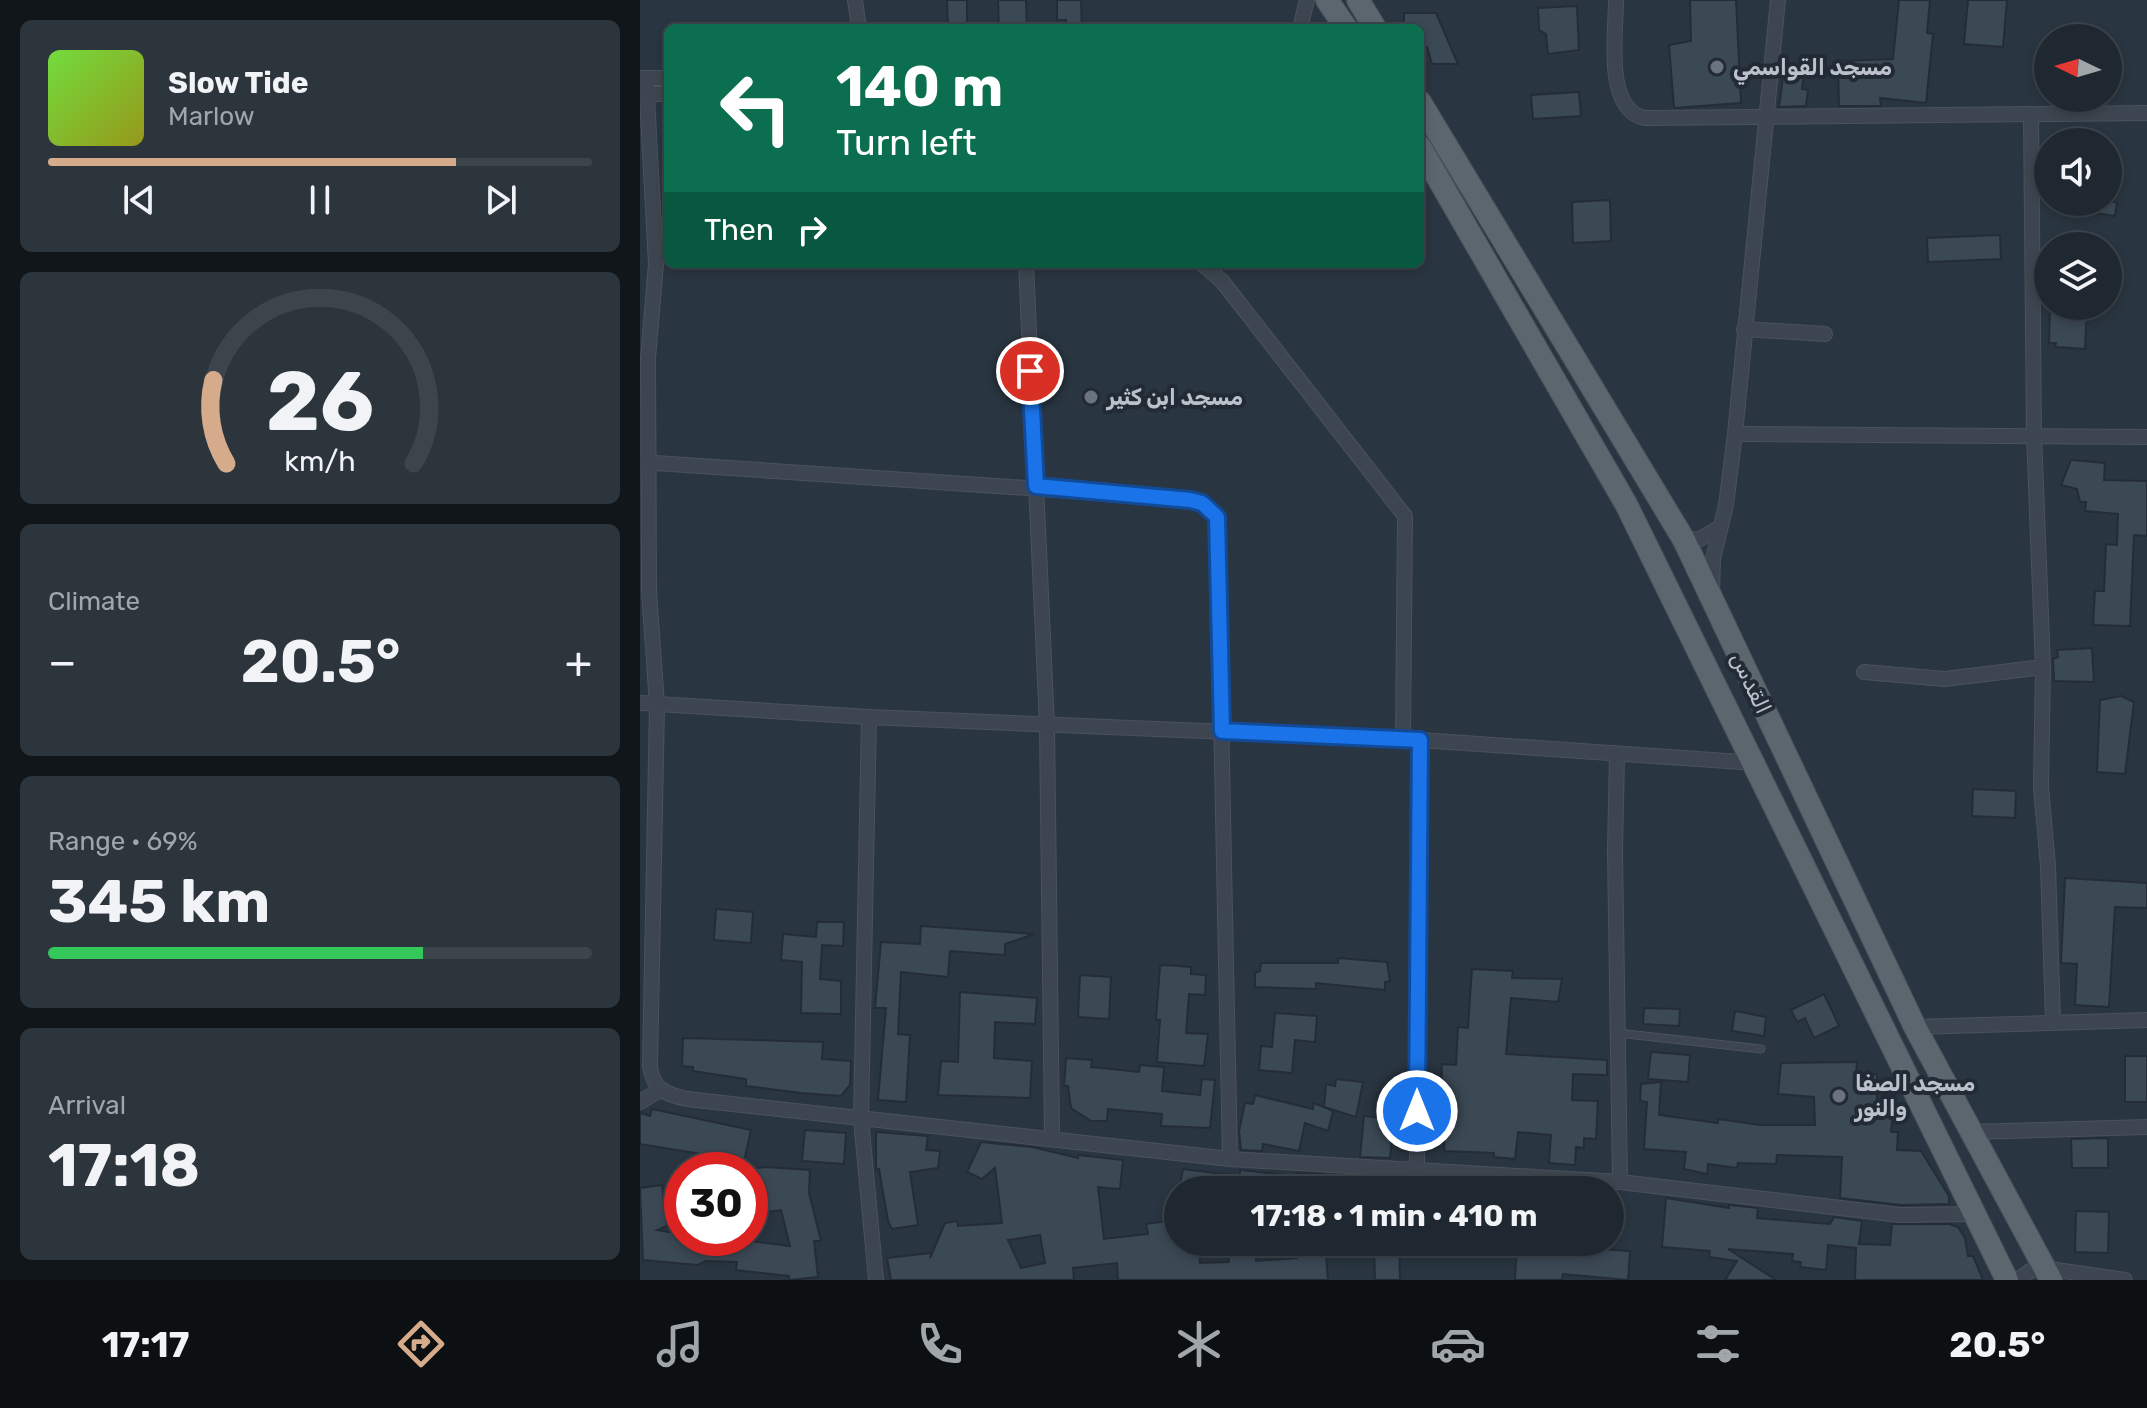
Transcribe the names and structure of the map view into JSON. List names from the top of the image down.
{
  "streets": {
    "main road": ["القدس"]
  },
  "places": ["مسجد القواسمي", "مسجد ابن كثير", "مسجد الصفا والنور"],
  "north": "left",
  "page": {
    "turn": ["140 m", "Turn left"],
    "song": ["Slow Tide", "Marlow"],
    "then": "Then",
    "tile": [
      "Climate",
      ["Range · 69%", "345 km"],
      ["Arrival", "17:18"]
    ],
    "heat": ["−", "20.5°", "+"],
    "limit": "30",
    "trip": "17:18 · 1 min · 410 m",
    "tabs": ["17:17", "20.5°"],
    "gauge": ["26", "km/h"]
  }
}
